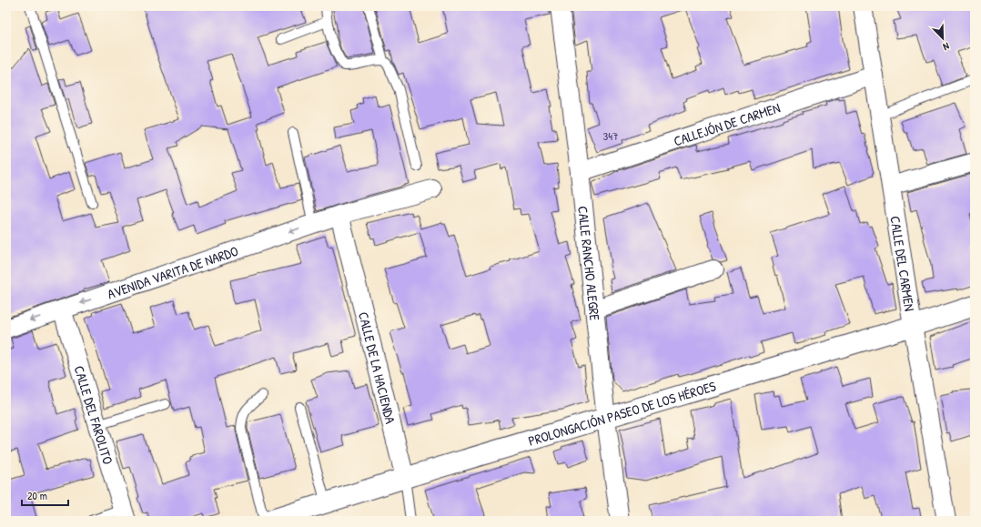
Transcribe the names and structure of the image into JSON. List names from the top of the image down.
{
  "streets": {
    "street": [
      "CALLEJÓN DE CARMEN",
      "CALLE RANCHO ALEGRE",
      "CALLE DEL CARMEN",
      "AVENIDA VARITA DE NARDO",
      "CALLE DE LA HACIENDA",
      "PROLONGACIÓN PASEO DE LOS HÉROES",
      "CALLE DEL FAROLITO"
    ]
  },
  "crossings": [
    ["CALLEJÓN DE CARMEN", "CALLE RANCHO ALEGRE"],
    ["CALLEJÓN DE CARMEN", "CALLE DEL CARMEN"],
    ["CALLE RANCHO ALEGRE", "PROLONGACIÓN PASEO DE LOS HÉROES"],
    ["CALLE DEL CARMEN", "PROLONGACIÓN PASEO DE LOS HÉROES"],
    ["AVENIDA VARITA DE NARDO", "CALLE DE LA HACIENDA"],
    ["AVENIDA VARITA DE NARDO", "CALLE DEL FAROLITO"],
    ["CALLE DE LA HACIENDA", "PROLONGACIÓN PASEO DE LOS HÉROES"]
  ],
  "one_way": ["AVENIDA VARITA DE NARDO"],
  "house_numbers": ["347"],
  "scale_bar": "20 m",
  "north": "bottom right"
}
